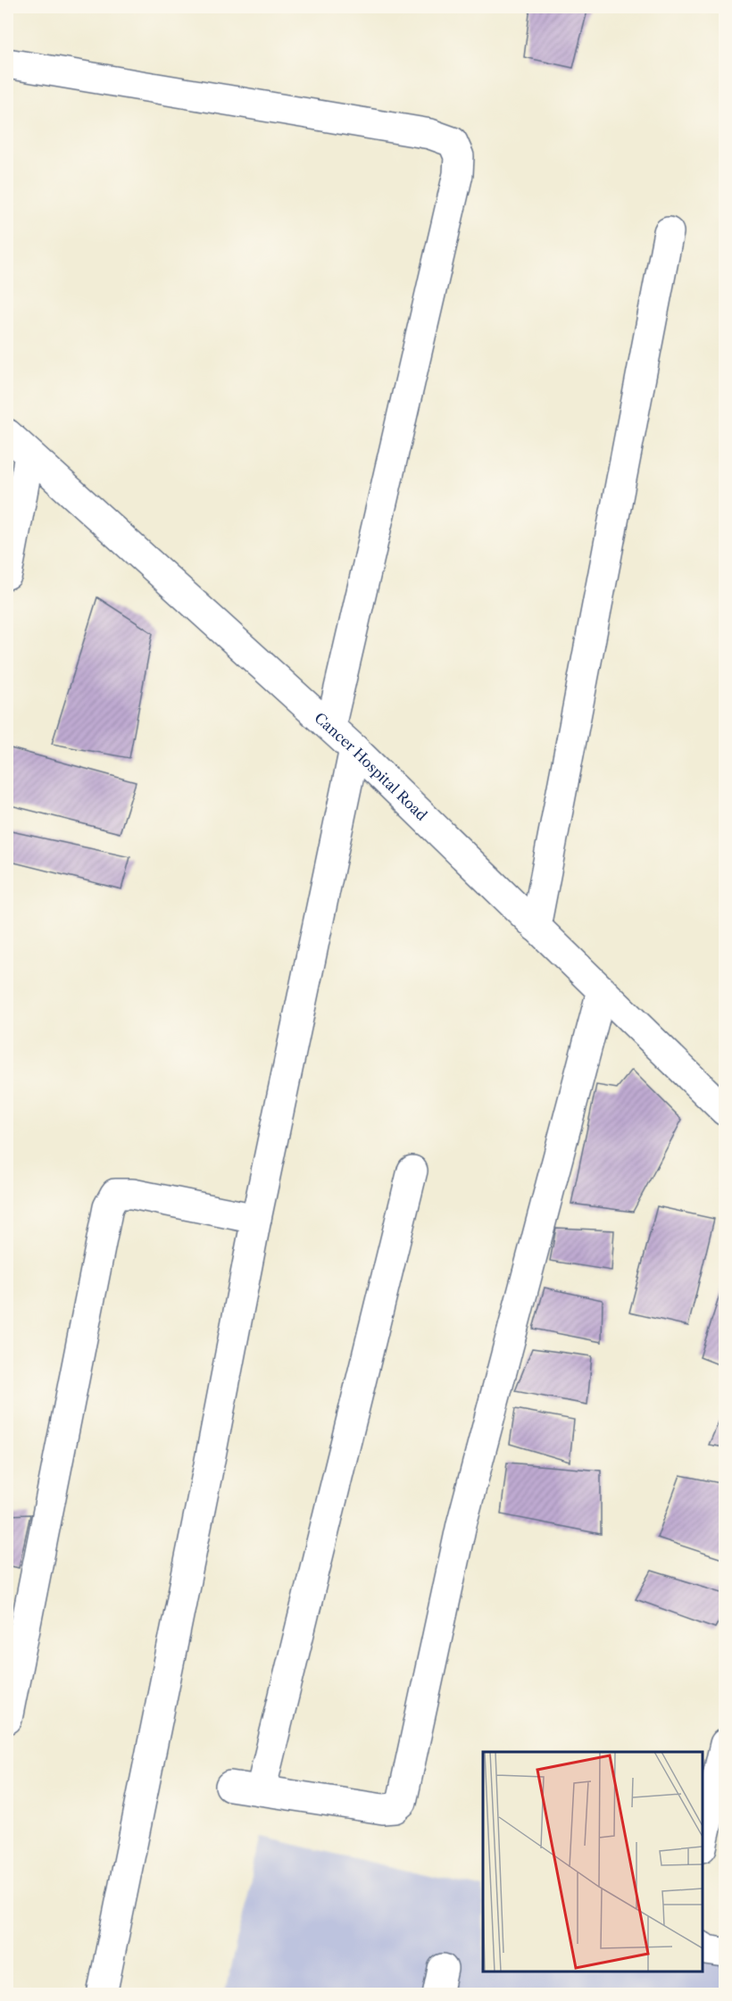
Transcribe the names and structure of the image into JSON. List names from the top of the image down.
{
  "streets": {
    "street": ["Cancer Hospital Road"]
  }
}
